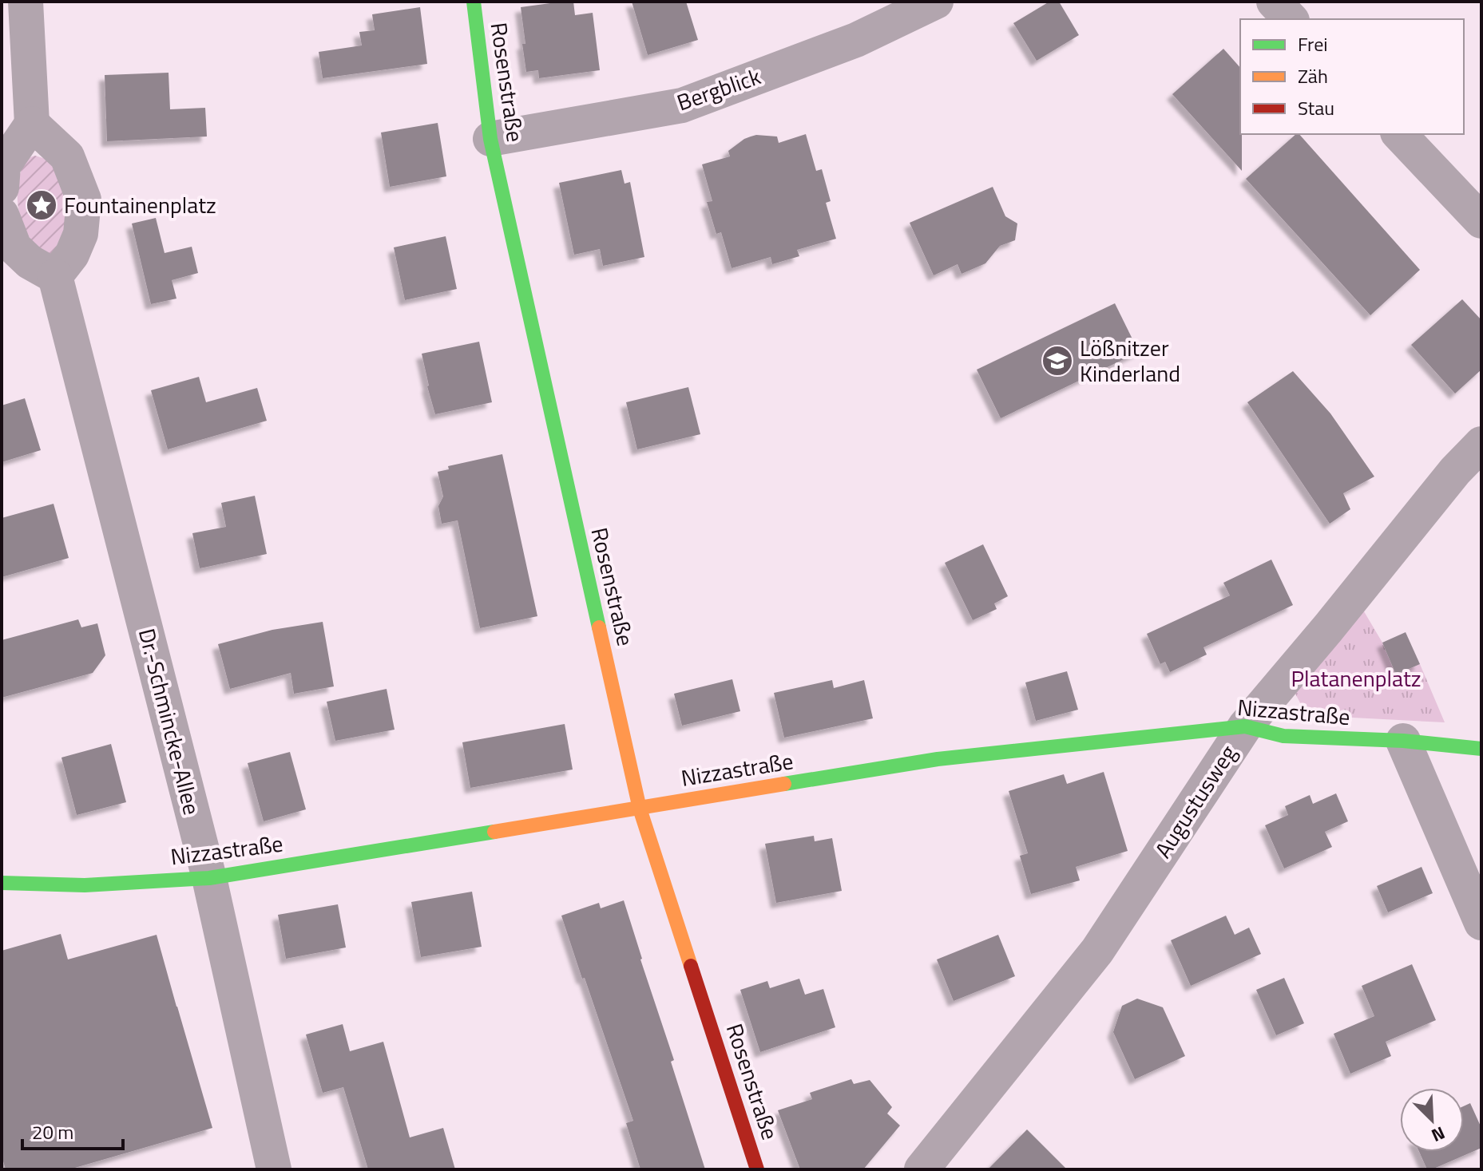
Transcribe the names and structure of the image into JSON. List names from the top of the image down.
{
  "streets": {
    "street": [
      "Rosenstraße",
      "Bergblick",
      "Nizzastraße",
      "Dr.-Schmincke-Allee",
      "Augustusweg"
    ]
  },
  "crossings": [
    ["Rosenstraße", "Bergblick"],
    ["Rosenstraße", "Nizzastraße"],
    ["Nizzastraße", "Dr.-Schmincke-Allee"],
    ["Nizzastraße", "Augustusweg"]
  ],
  "parks": ["Platanenplatz"],
  "places": {
    "place": ["Fountainenplatz"],
    "school or university": ["Lößnitzer Kinderland"]
  },
  "legend": ["Frei", "Zäh", "Stau"],
  "scale_bar": "20 m",
  "north": "bottom right"
}
